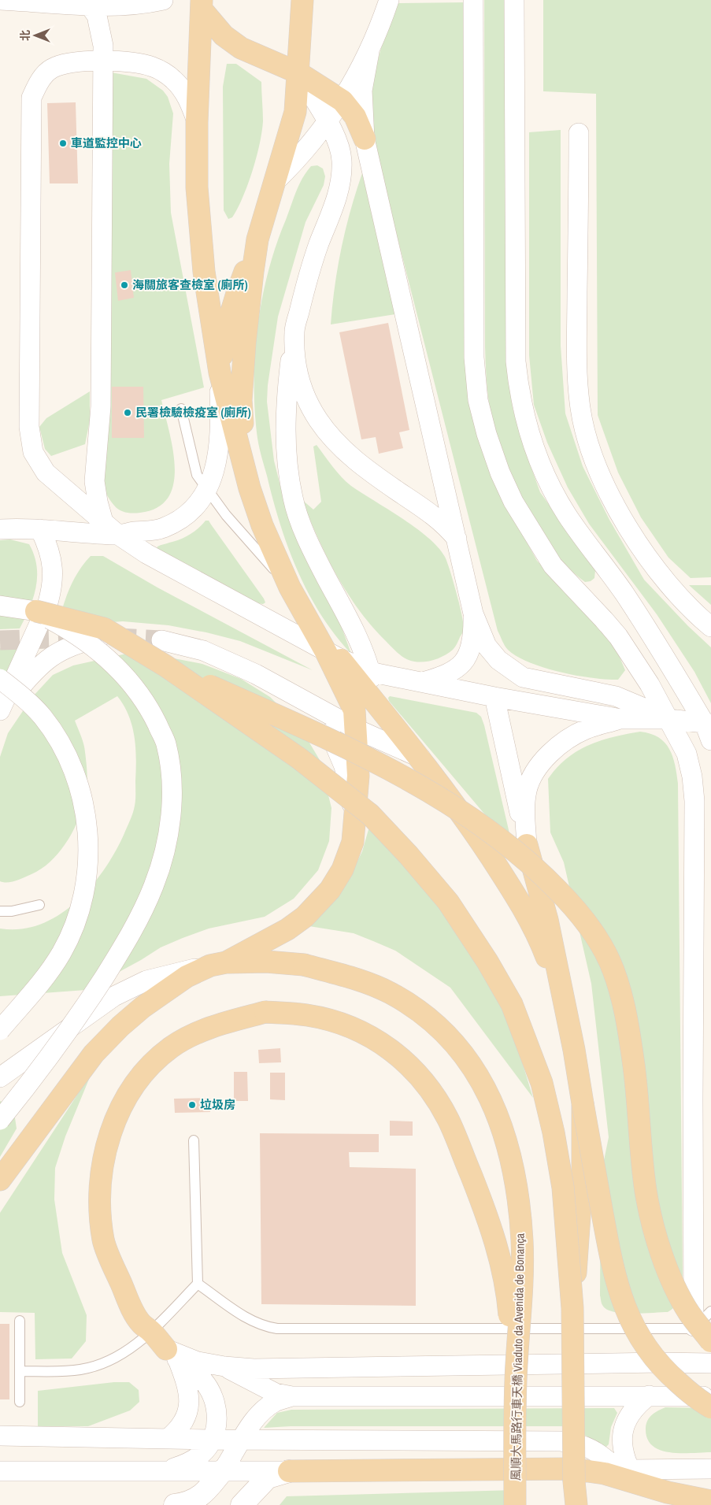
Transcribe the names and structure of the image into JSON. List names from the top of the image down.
{
  "streets": {
    "main road": ["風順大馬路行車天橋 Viaduto da Avenida de Bonança"]
  },
  "places": [
    "車道監控中心",
    "海關旅客查檢室 (廁所)",
    "民署檢驗檢疫室 (廁所)",
    "垃圾房"
  ],
  "north": "left"
}
